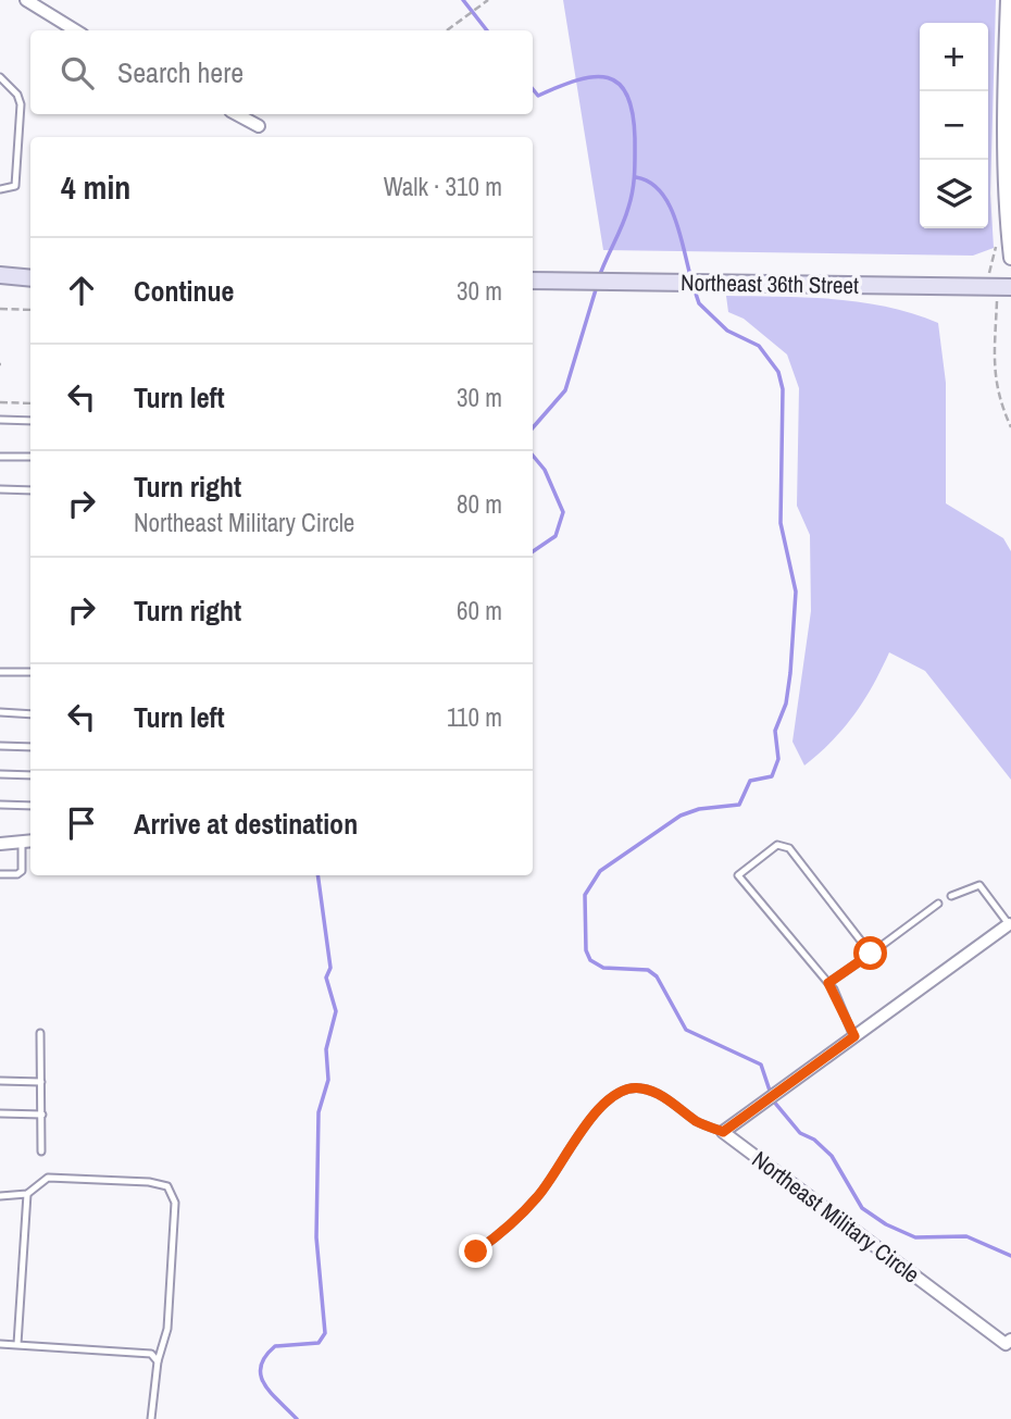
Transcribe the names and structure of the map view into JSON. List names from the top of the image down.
{
  "streets": {
    "main road": ["Northeast 36th Street"],
    "street": ["Northeast Military Circle"]
  },
  "page": {
    "map_buttons": ["+", "−"],
    "search": "Search here",
    "heading": ["4 min", "Walk · 310 m"],
    "list": [
      ["Continue", "30 m"],
      ["Turn left", "30 m"],
      ["Turn right", "Northeast Military Circle", "80 m"],
      ["Turn right", "60 m"],
      ["Turn left", "110 m"],
      "Arrive at destination"
    ]
  }
}
